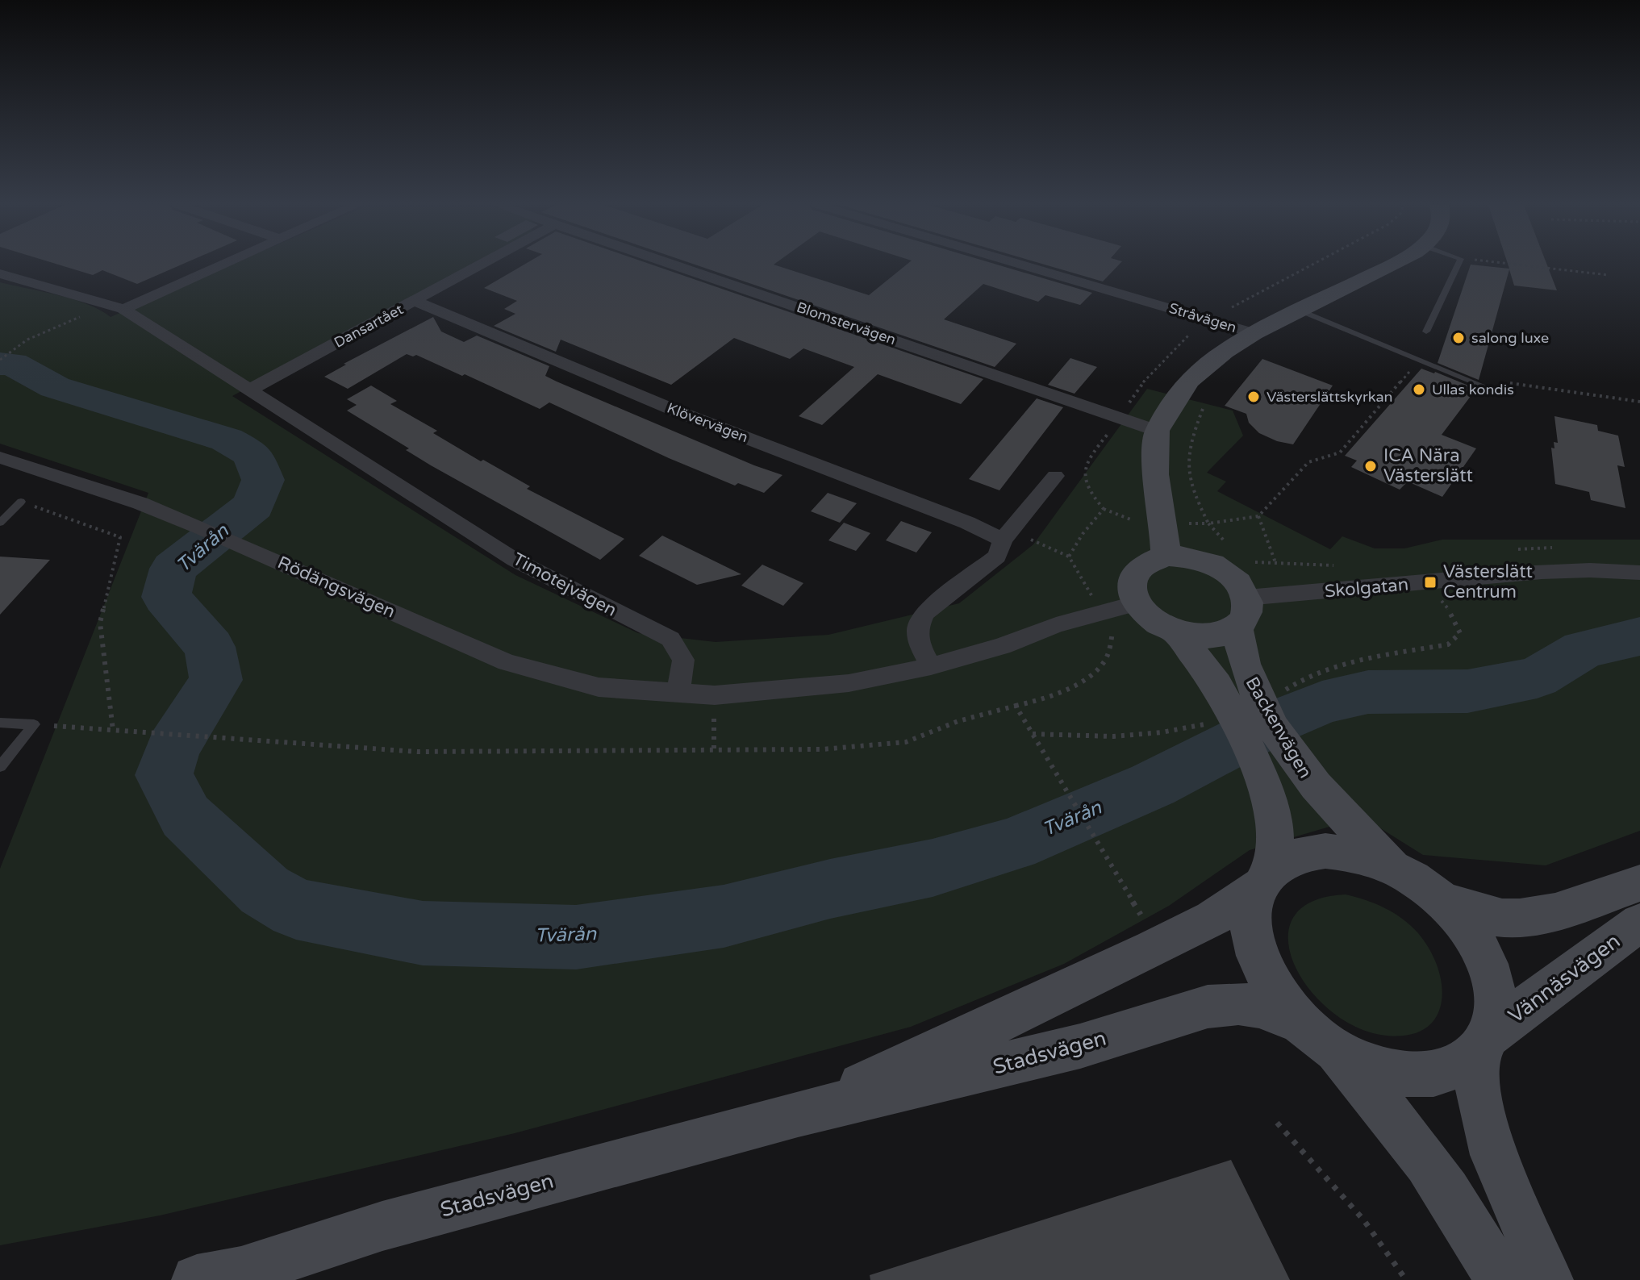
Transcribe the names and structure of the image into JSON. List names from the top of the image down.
{
  "streets": {
    "street": [
      "Stråvägen",
      "Blomstervägen",
      "Dansartået",
      "Klövervägen",
      "Timotejvägen",
      "Rödängsvägen",
      "Skolgatan",
      "Backenvägen",
      "Vännäsvägen",
      "Stadsvägen"
    ]
  },
  "crossings": [
    ["Dansartået", "Klövervägen"],
    ["Dansartået", "Timotejvägen"],
    ["Timotejvägen", "Rödängsvägen"],
    ["Skolgatan", "Backenvägen"],
    ["Backenvägen", "Vännäsvägen"],
    ["Backenvägen", "Stadsvägen"],
    ["Vännäsvägen", "Stadsvägen"]
  ],
  "water": ["Tvärån"],
  "places": {
    "other": [
      "salong luxe",
      "Ullas kondis",
      "Västerslättskyrkan",
      "ICA Nära Västerslätt"
    ],
    "transit": ["Västerslätt Centrum"]
  }
}
